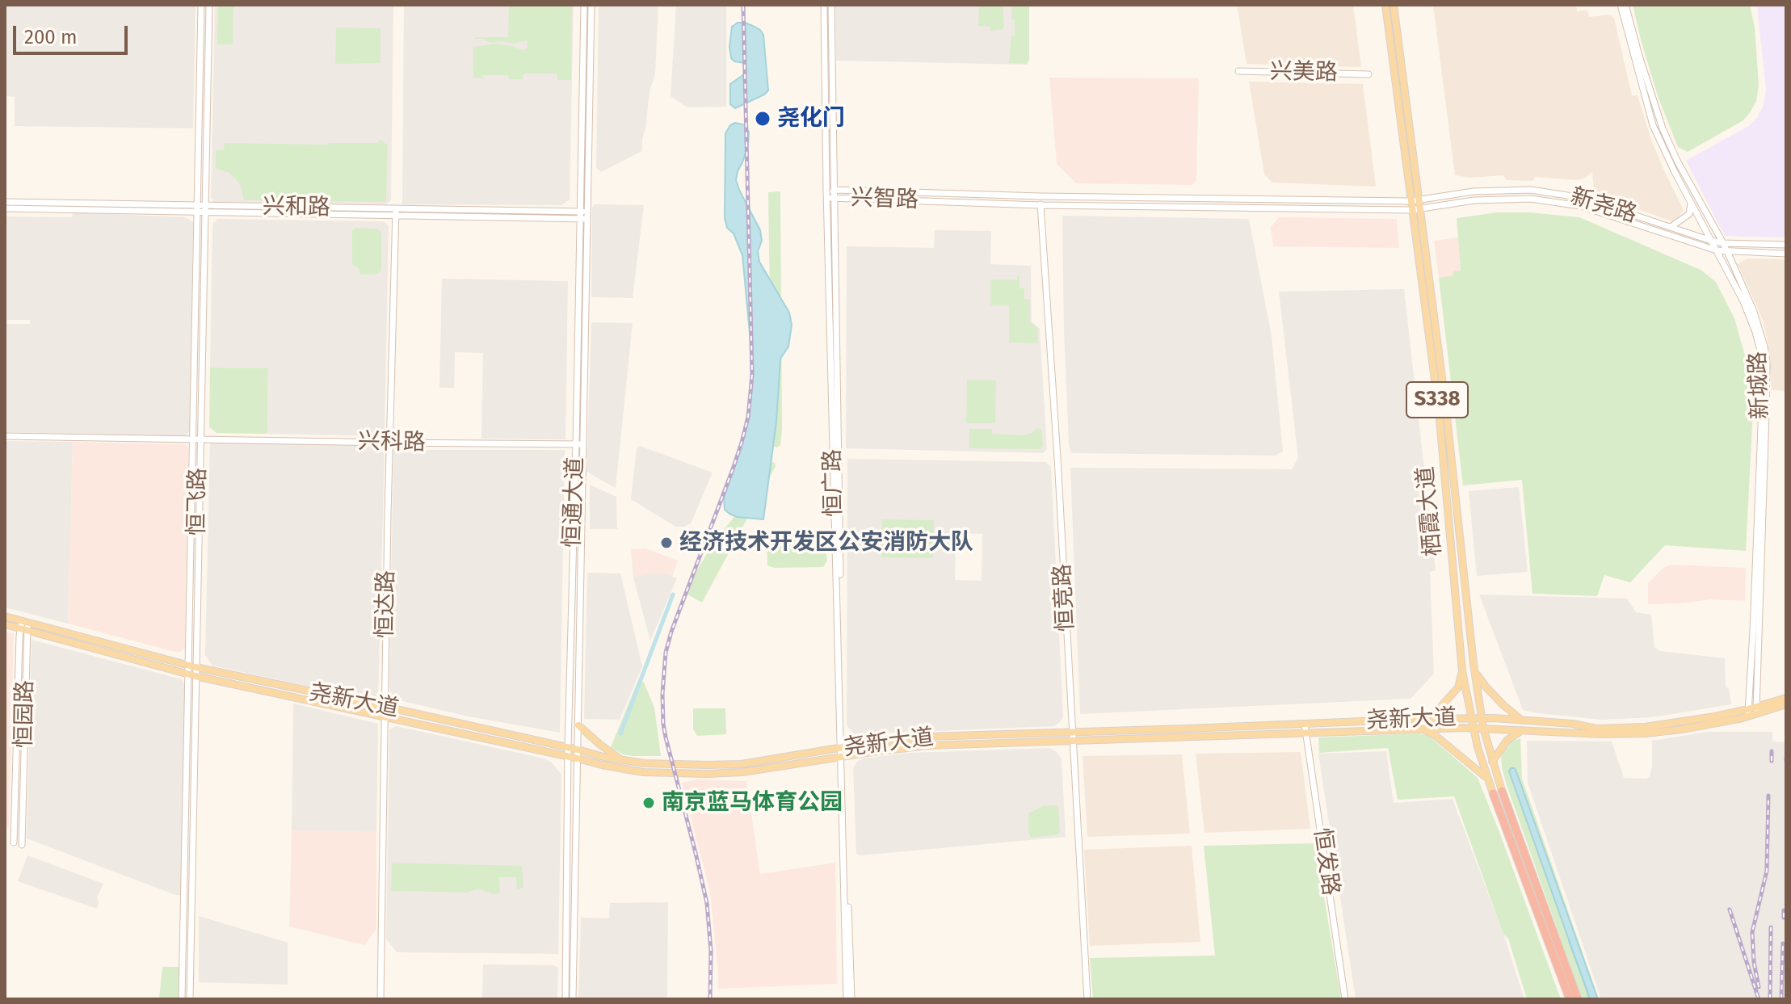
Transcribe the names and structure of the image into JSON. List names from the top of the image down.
{
  "streets": {
    "highway": ["S338", "栖霞大道"],
    "main road": [
      "兴美路",
      "兴智路",
      "新尧路",
      "兴和路",
      "新城路",
      "兴科路",
      "恒广路",
      "恒飞路",
      "恒通大道",
      "恒竞路",
      "恒达路",
      "尧新大道",
      "恒园路",
      "恒发路"
    ]
  },
  "crossings": [
    ["兴智路", "新尧路"],
    ["兴智路", "恒广路"],
    ["兴智路", "栖霞大道"],
    ["兴智路", "恒竞路"],
    ["新尧路", "新城路"],
    ["新尧路", "栖霞大道"],
    ["兴和路", "恒飞路"],
    ["兴和路", "恒通大道"],
    ["兴和路", "恒达路"],
    ["新城路", "尧新大道"],
    ["兴科路", "恒飞路"],
    ["兴科路", "恒通大道"],
    ["兴科路", "恒达路"],
    ["恒广路", "尧新大道"],
    ["恒飞路", "尧新大道"],
    ["恒通大道", "尧新大道"],
    ["栖霞大道", "尧新大道"],
    ["恒竞路", "尧新大道"],
    ["恒达路", "尧新大道"],
    ["尧新大道", "恒园路"],
    ["尧新大道", "恒发路"]
  ],
  "places": ["尧化门", "经济技术开发区公安消防大队", "南京蓝马体育公园"],
  "scale_bar": "200 m"
}
